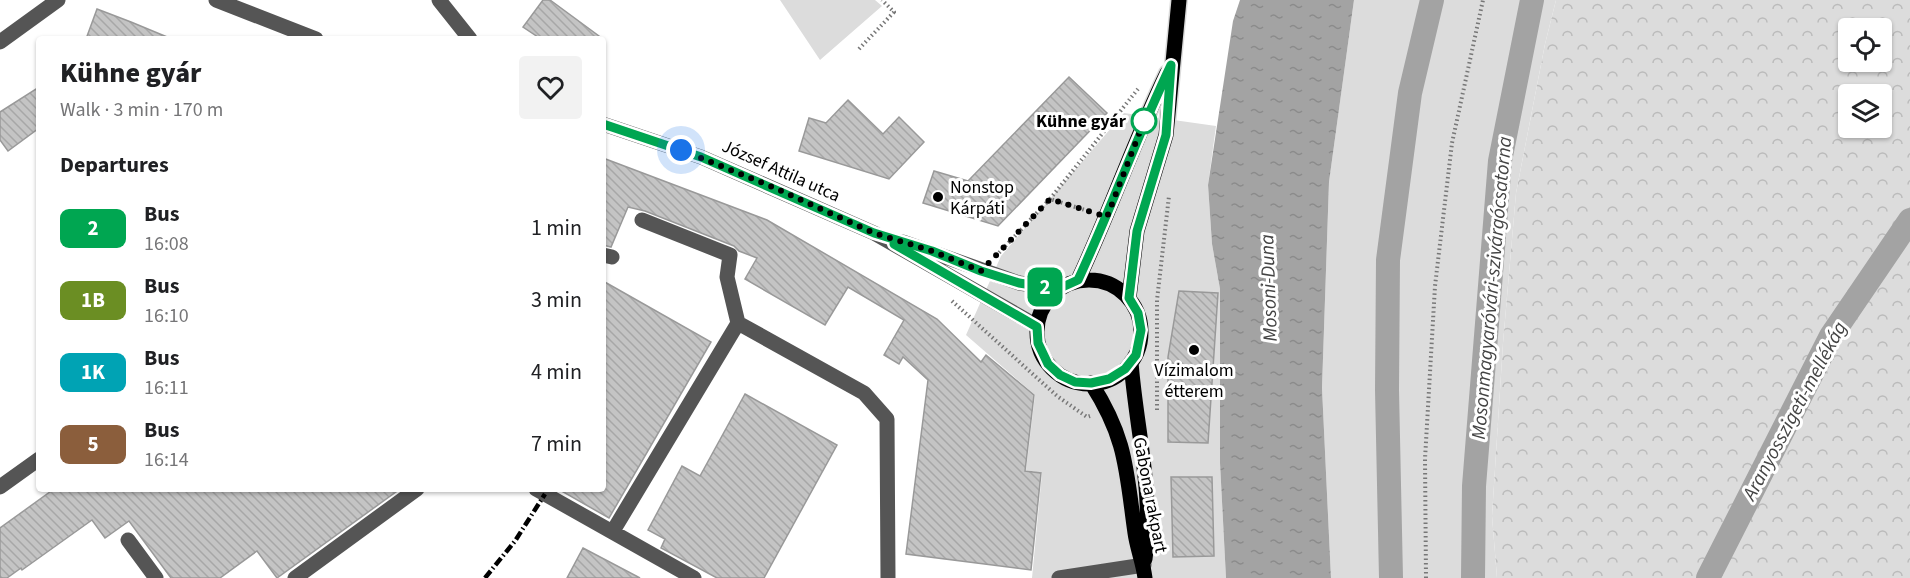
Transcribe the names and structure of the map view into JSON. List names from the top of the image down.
{
  "streets": {
    "main road": ["Gabona rakpart"],
    "street": ["József Attila utca"]
  },
  "crossings": [
    ["József Attila utca", "Gabona rakpart"]
  ],
  "water": ["Mosoni-Duna", "Mosonmagyaróvári-szivárgócsatorna", "Aranyosszigeti-mellékág"],
  "places": ["Kühne gyár", "Nonstop Kárpáti", "Vízimalom étterem"],
  "lines": ["bus line 2"],
  "page": {
    "on_map": "2",
    "heading": [
      ["Kühne gyár", "Walk · 3 min · 170 m"],
      "Departures"
    ],
    "list": [
      {
        "mark": "2",
        "name": "Bus",
        "note": "16:08",
        "value": "1 min"
      },
      {
        "mark": "1B",
        "name": "Bus",
        "note": "16:10",
        "value": "3 min"
      },
      {
        "mark": "1K",
        "name": "Bus",
        "note": "16:11",
        "value": "4 min"
      },
      {
        "mark": "5",
        "name": "Bus",
        "note": "16:14",
        "value": "7 min"
      }
    ]
  }
}
